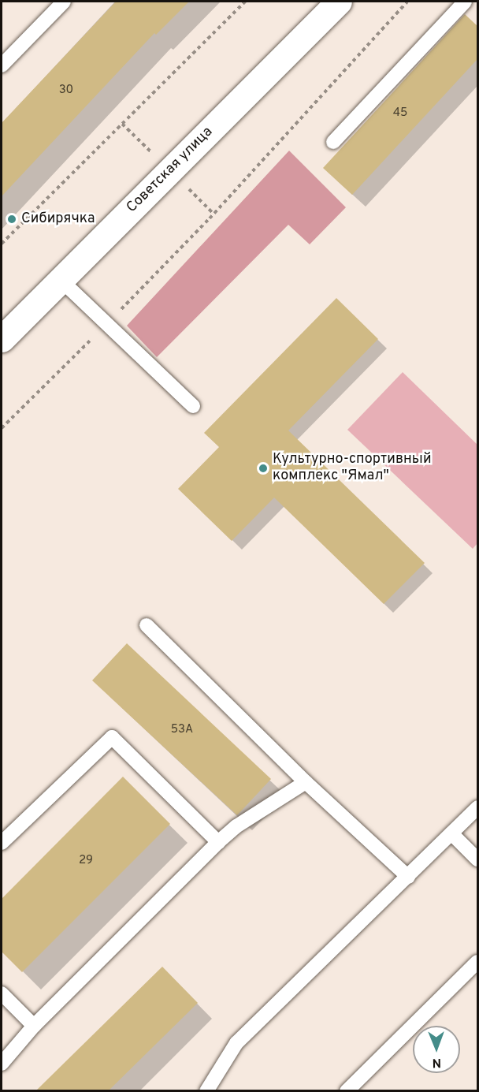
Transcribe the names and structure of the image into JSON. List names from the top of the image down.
{
  "streets": {
    "main road": ["Советская улица"]
  },
  "places": ["Сибирячка", "Культурно-спортивный комплекс \"Ямал\""],
  "house_numbers": [
    "30",
    "45",
    "53А",
    "29"
  ],
  "north": "bottom"
}
